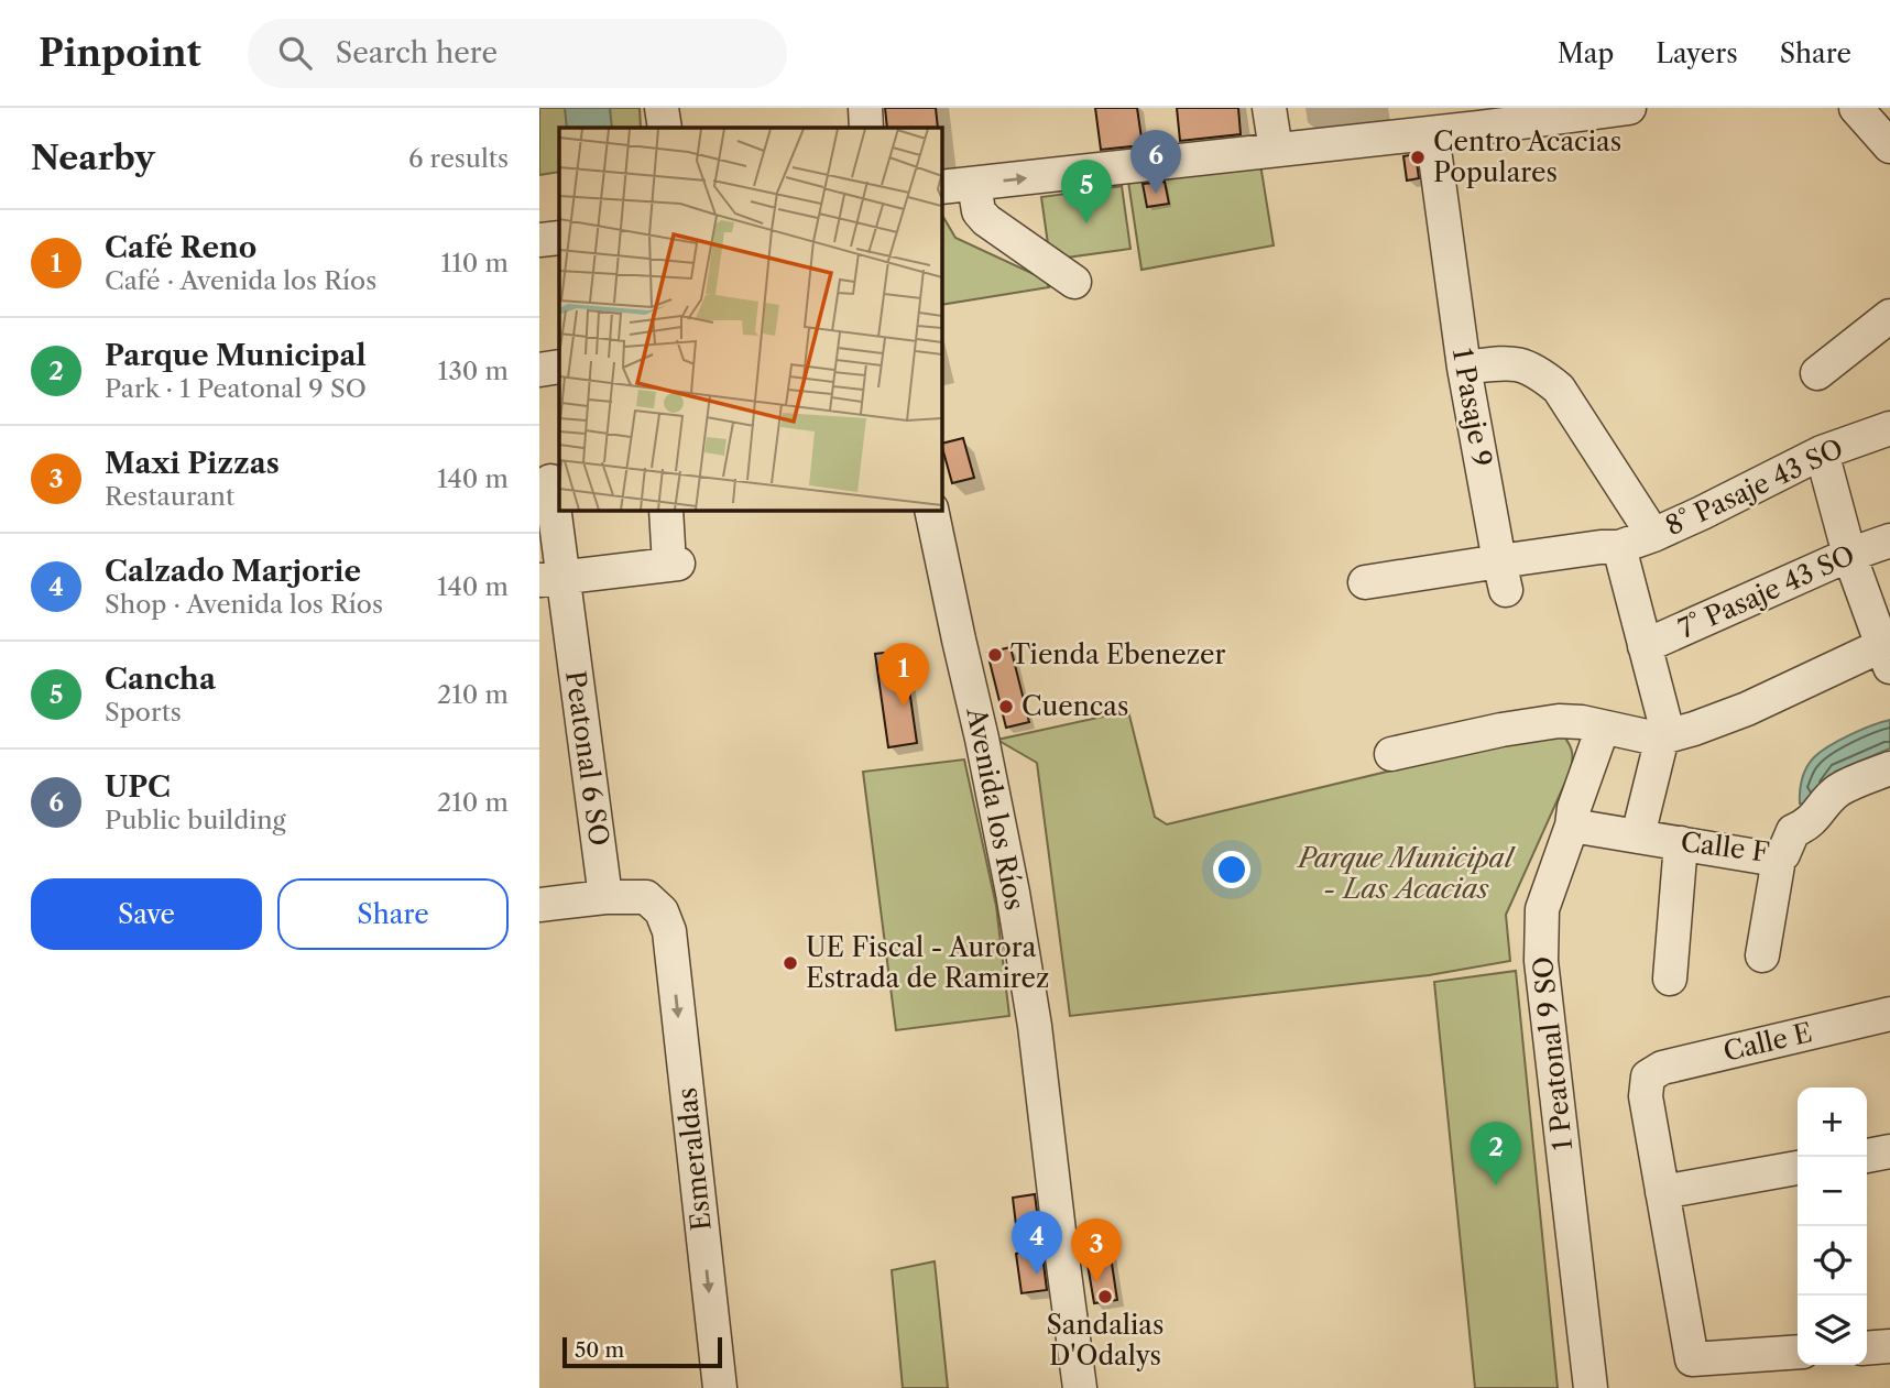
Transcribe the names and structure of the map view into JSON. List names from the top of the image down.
{
  "streets": {
    "street": [
      "1 Pasaje 9",
      "8° Pasaje 43 SO",
      "7° Pasaje 43 SO",
      "Peatonal 6 SO",
      "Avenida los Ríos",
      "Calle F",
      "Calle E",
      "1 Peatonal 9 SO",
      "Esmeraldas"
    ]
  },
  "crossings": [
    ["Peatonal 6 SO", "Esmeraldas"],
    ["Calle F", "1 Peatonal 9 SO"]
  ],
  "one_way": ["Esmeraldas"],
  "parks": ["Parque Municipal - Las Acacias"],
  "places": [
    "Centro Acacias Populares",
    "Tienda Ebenezer",
    "Cuencas",
    "UE Fiscal - Aurora Estrada de Ramirez",
    "Sandalias D'Odalys"
  ],
  "scale_bar": "50 m",
  "page": {
    "header": "Pinpoint",
    "search": "Search here",
    "nav": ["Map", "Layers", "Share"],
    "heading": ["Nearby", "6 results"],
    "pins": [
      "6",
      "5",
      "1",
      "2",
      "4",
      "3"
    ],
    "list": [
      {
        "mark": "1",
        "name": "Café Reno",
        "note": "Café · Avenida los Ríos",
        "value": "110 m"
      },
      {
        "mark": "2",
        "name": "Parque Municipal",
        "note": "Park · 1 Peatonal 9 SO",
        "value": "130 m"
      },
      {
        "mark": "3",
        "name": "Maxi Pizzas",
        "note": "Restaurant",
        "value": "140 m"
      },
      {
        "mark": "4",
        "name": "Calzado Marjorie",
        "note": "Shop · Avenida los Ríos",
        "value": "140 m"
      },
      {
        "mark": "5",
        "name": "Cancha",
        "note": "Sports",
        "value": "210 m"
      },
      {
        "mark": "6",
        "name": "UPC",
        "note": "Public building",
        "value": "210 m"
      }
    ],
    "buttons": ["Save", "Share"],
    "map_buttons": ["+", "−"],
    "scale": "50 m"
  }
}
